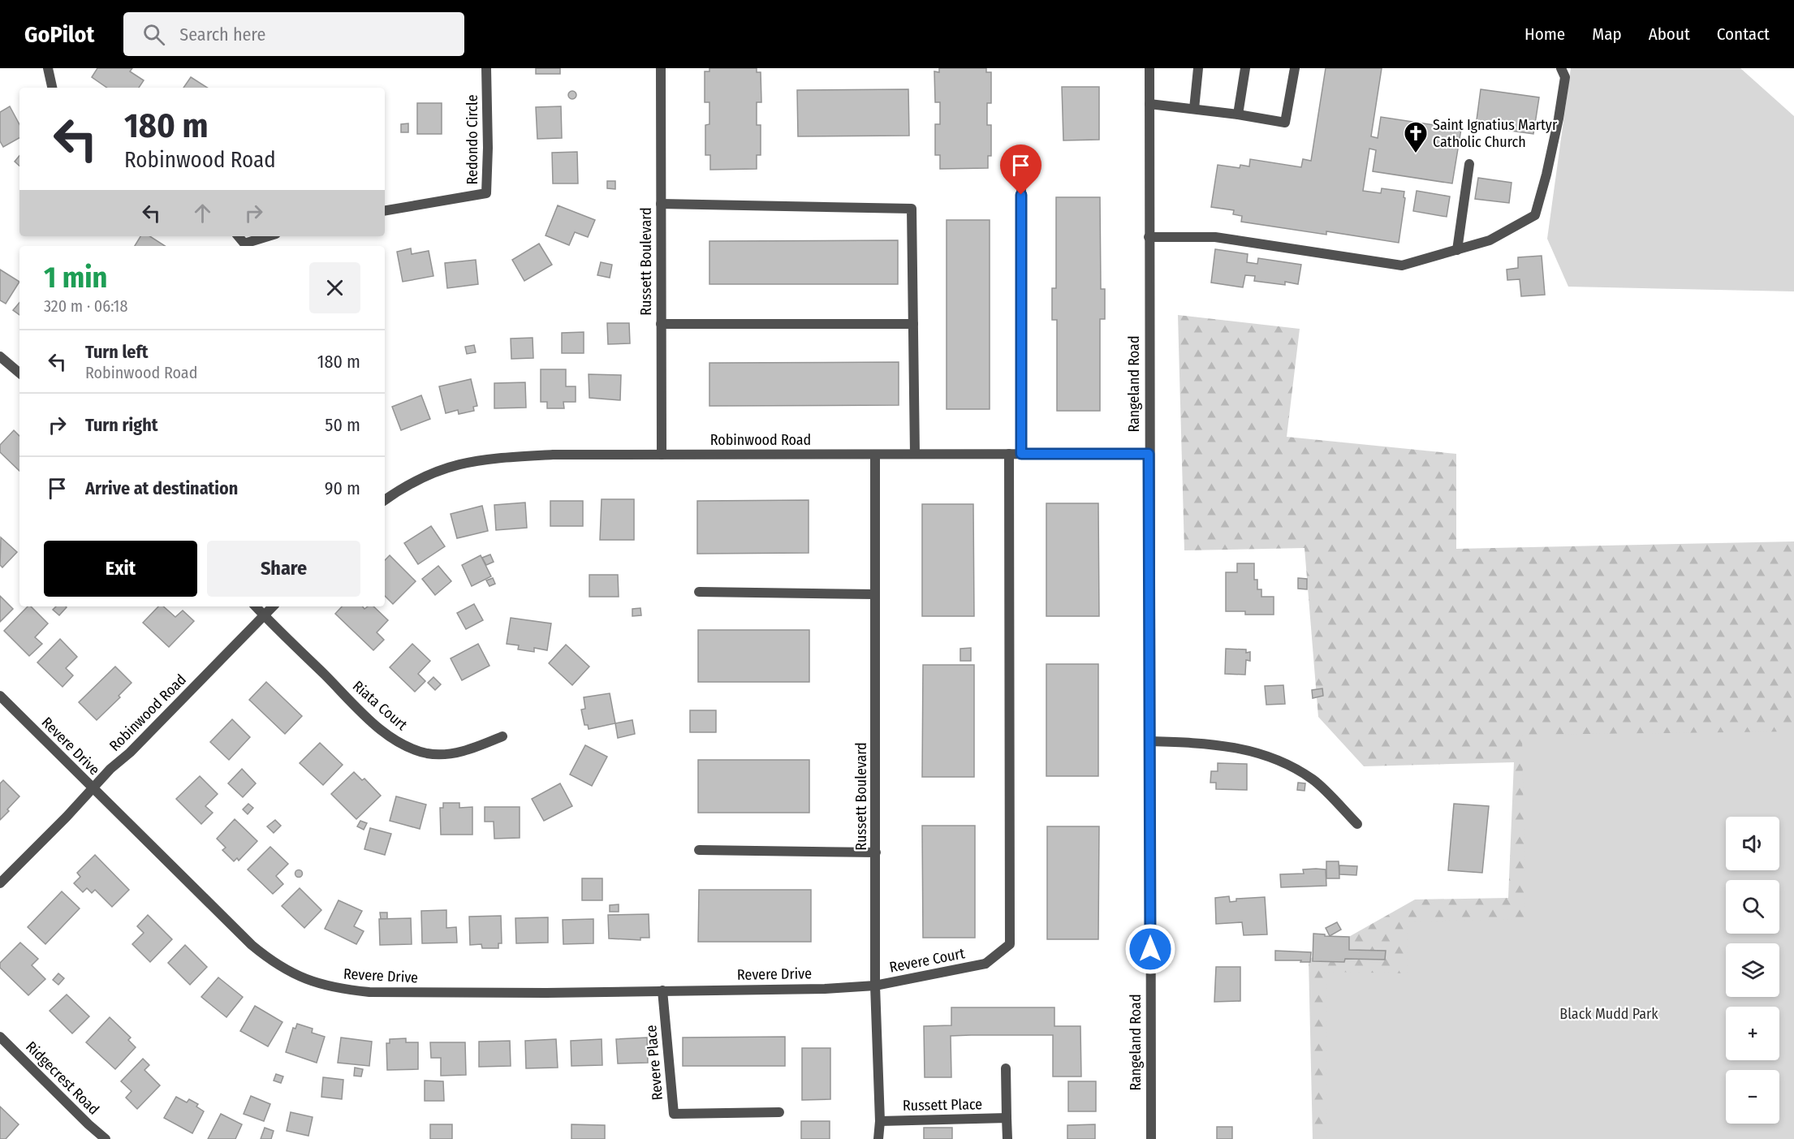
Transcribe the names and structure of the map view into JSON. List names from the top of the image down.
{
  "streets": {
    "street": [
      "Redondo Circle",
      "Russett Boulevard",
      "Rangeland Road",
      "Robinwood Road",
      "Riata Court",
      "Revere Drive",
      "Revere Court",
      "Revere Place",
      "Ridgecrest Road",
      "Russett Place"
    ]
  },
  "crossings": [
    ["Russett Boulevard", "Robinwood Road"],
    ["Russett Boulevard", "Revere Drive"],
    ["Russett Boulevard", "Revere Court"],
    ["Russett Boulevard", "Russett Place"],
    ["Rangeland Road", "Robinwood Road"],
    ["Robinwood Road", "Riata Court"],
    ["Robinwood Road", "Revere Drive"],
    ["Robinwood Road", "Revere Court"],
    ["Revere Drive", "Revere Court"],
    ["Revere Drive", "Revere Place"]
  ],
  "parks": ["Black Mudd Park"],
  "places": {
    "church": ["Saint Ignatius Martyr Catholic Church"]
  },
  "page": {
    "header": "GoPilot",
    "search": "Search here",
    "nav": [
      "Home",
      "Map",
      "About",
      "Contact"
    ],
    "turn": ["180 m", "Robinwood Road"],
    "heading": ["1 min", "320 m · 06:18"],
    "list": [
      {
        "name": "Turn left",
        "note": "Robinwood Road",
        "value": "180 m"
      },
      {
        "name": "Turn right",
        "value": "50 m"
      },
      {
        "name": "Arrive at destination",
        "value": "90 m"
      }
    ],
    "buttons": ["Exit", "Share"],
    "map_buttons": ["+", "−"]
  }
}
